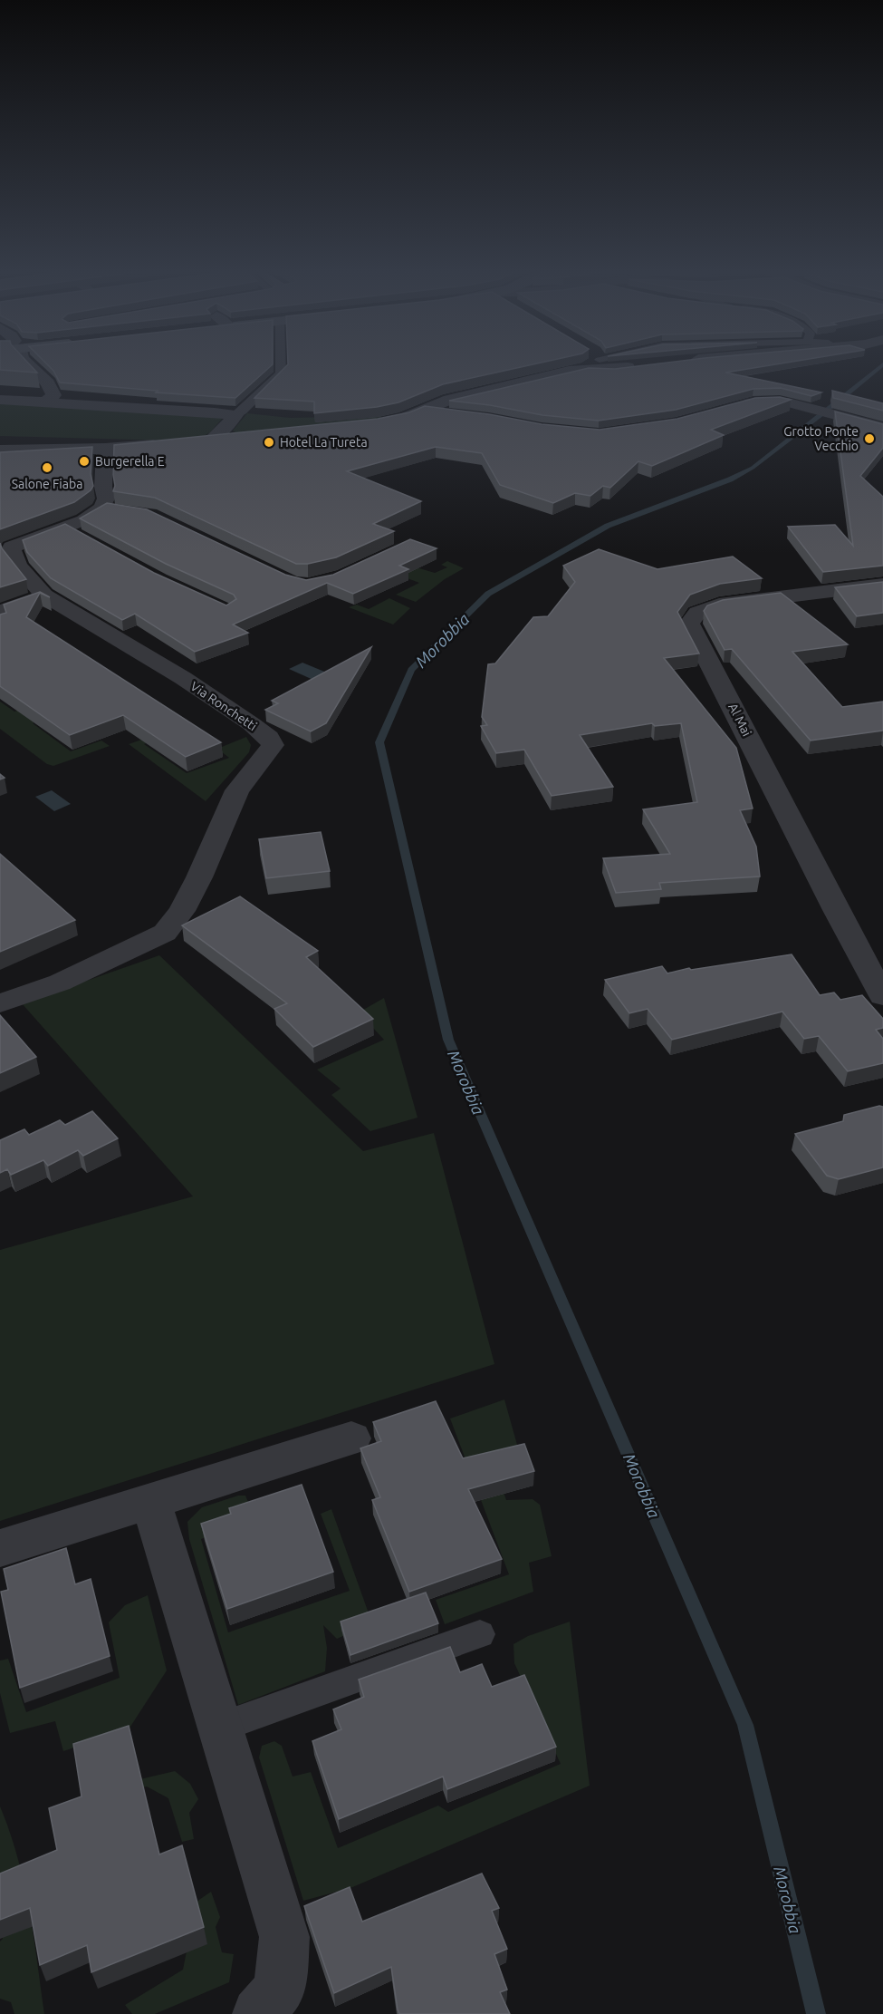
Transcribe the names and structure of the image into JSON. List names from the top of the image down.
{
  "streets": {
    "street": ["Via Ronchetti", "Al Mai"]
  },
  "water": ["Morobbia"],
  "places": [
    "Grotto Ponte Vecchio",
    "Hotel La Tureta",
    "Burgerella E",
    "Salone Fiaba"
  ]
}
